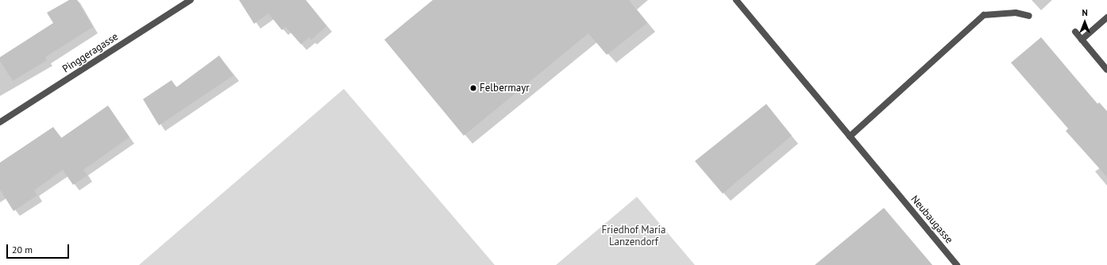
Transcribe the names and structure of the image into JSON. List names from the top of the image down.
{
  "streets": {
    "street": ["Pinggeragasse", "Neubaugasse"]
  },
  "parks": ["Friedhof Maria Lanzendorf"],
  "places": ["Felbermayr"],
  "scale_bar": "20 m",
  "north": "top"
}
